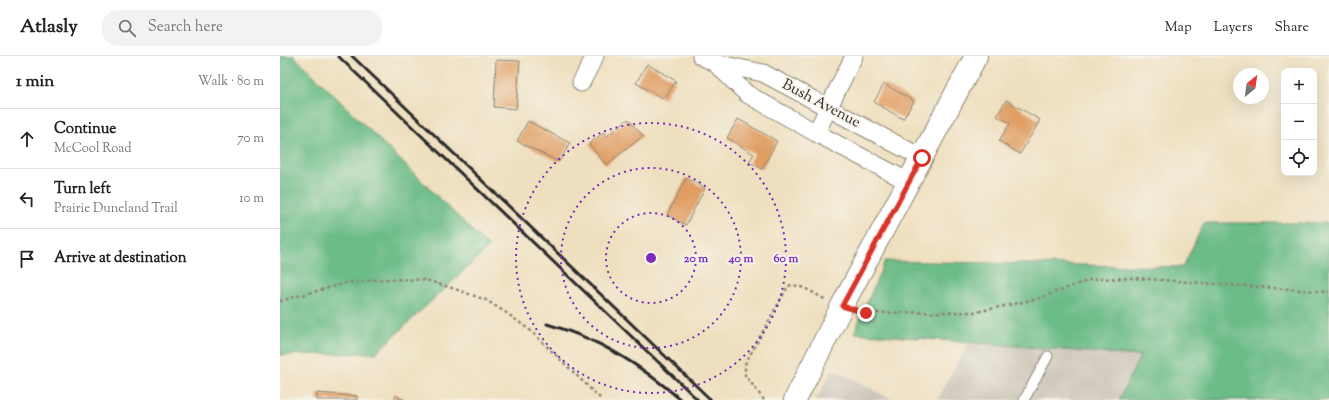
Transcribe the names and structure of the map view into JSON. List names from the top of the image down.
{
  "streets": {
    "street": ["Bush Avenue"]
  },
  "north": "top right",
  "page": {
    "header": "Atlasly",
    "search": "Search here",
    "nav": ["Map", "Layers", "Share"],
    "heading": ["1 min", "Walk · 80 m"],
    "map_buttons": ["+", "−"],
    "list": [
      ["Continue", "McCool Road", "70 m"],
      ["Turn left", "Prairie Duneland Trail", "10 m"],
      "Arrive at destination"
    ]
  },
  "rings": ["20 m", "40 m", "60 m"]
}
